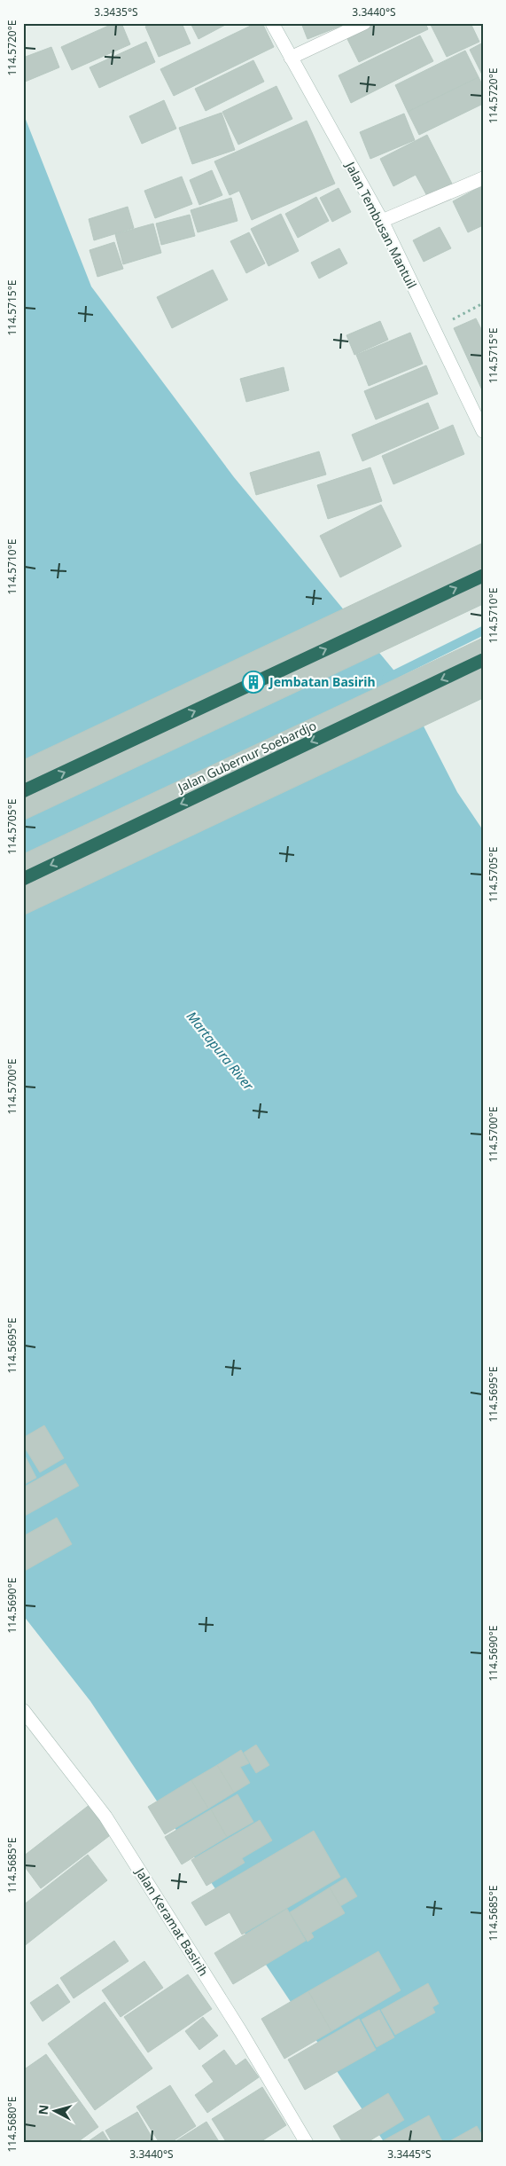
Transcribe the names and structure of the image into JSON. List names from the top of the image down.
{
  "streets": {
    "highway": ["Jalan Gubernur Soebardjo"],
    "street": ["Jalan Tembusan Mantuil", "Jalan Keramat Basirih"]
  },
  "water": ["Martapura River"],
  "places": {
    "building": ["Jembatan Basirih"]
  },
  "north": "left",
  "coordinates": [
    "3.3435°S",
    "3.3440°S",
    "114.5720°E",
    "114.5715°E",
    "114.5710°E",
    "114.5705°E",
    "114.5700°E",
    "114.5695°E",
    "114.5690°E",
    "114.5685°E",
    "114.5680°E",
    "3.3445°S"
  ]
}
